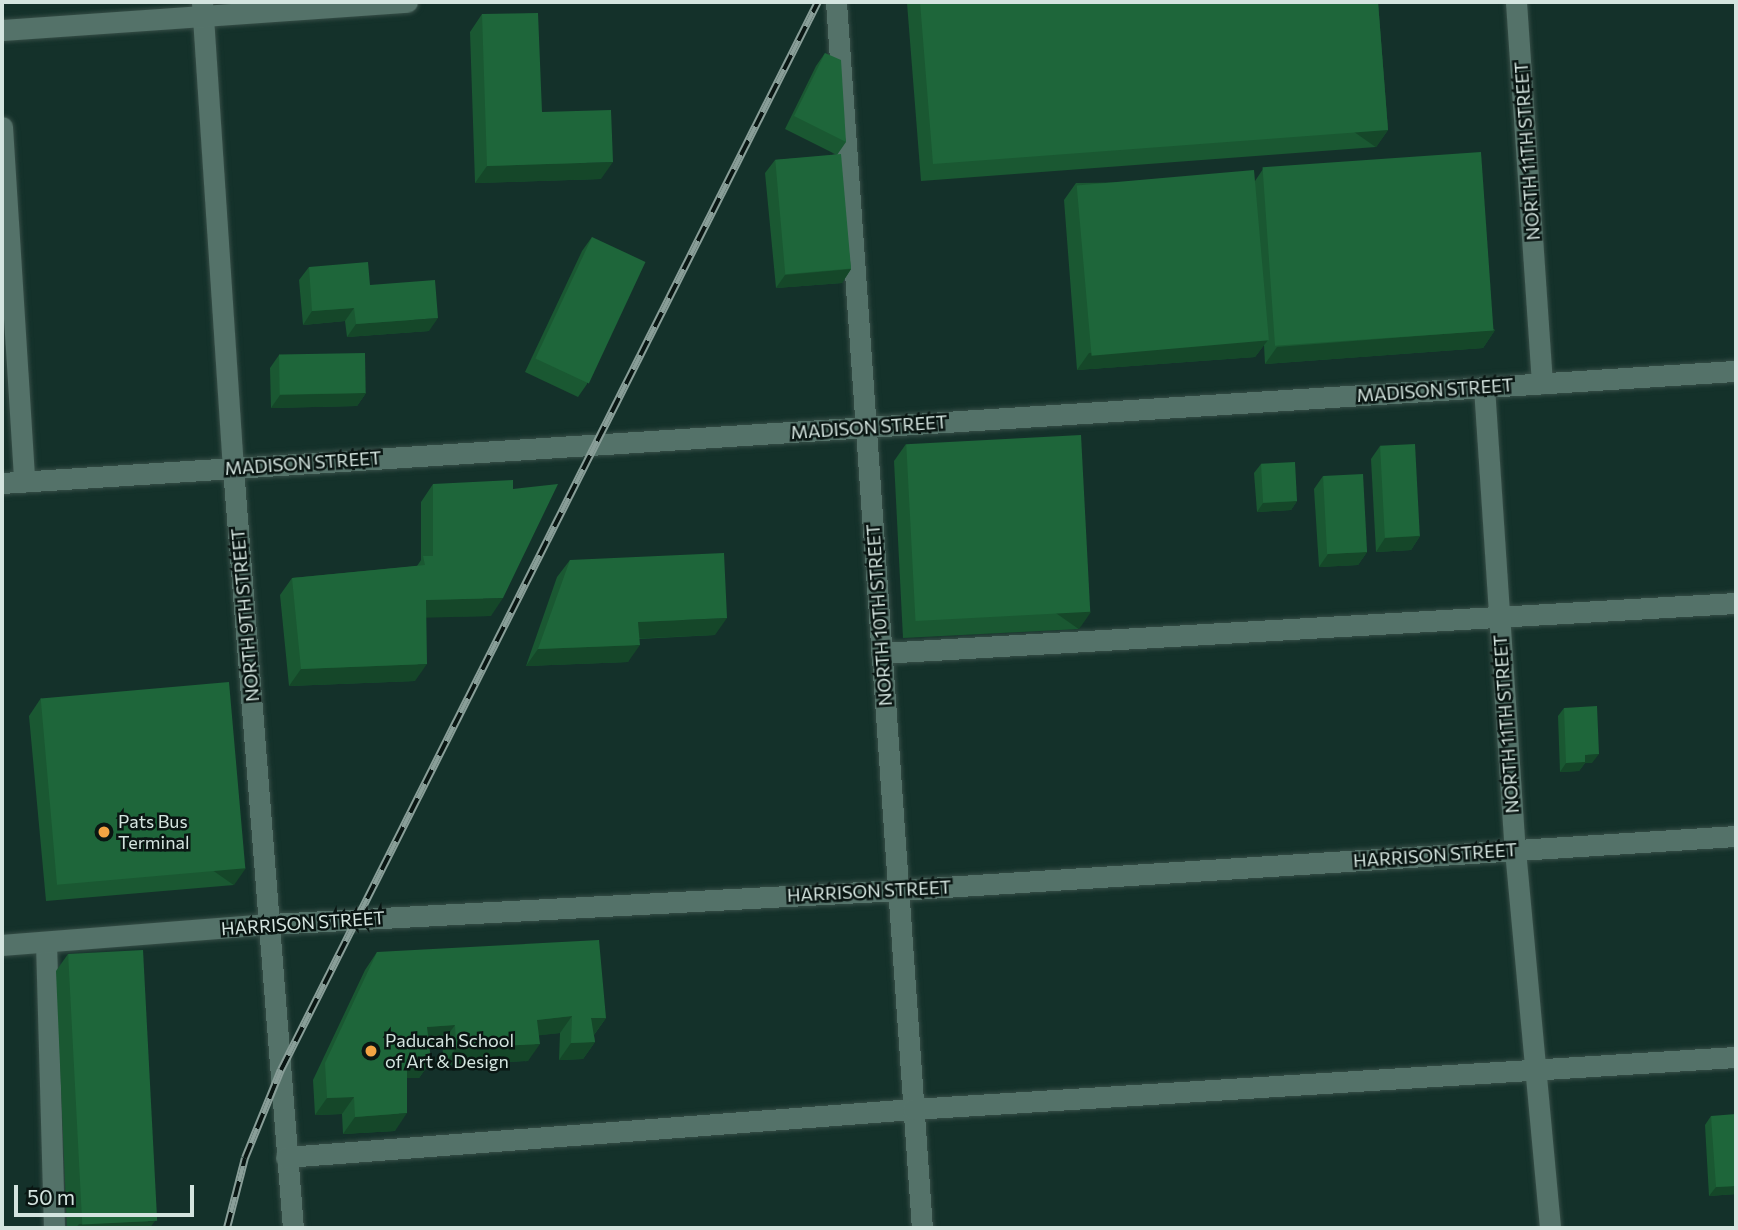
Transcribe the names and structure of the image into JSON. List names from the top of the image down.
{
  "streets": {
    "street": [
      "NORTH 11TH STREET",
      "MADISON STREET",
      "NORTH 9TH STREET",
      "NORTH 10TH STREET",
      "HARRISON STREET"
    ]
  },
  "crossings": [
    ["NORTH 11TH STREET", "MADISON STREET"],
    ["NORTH 11TH STREET", "HARRISON STREET"],
    ["MADISON STREET", "NORTH 9TH STREET"],
    ["MADISON STREET", "NORTH 10TH STREET"],
    ["NORTH 9TH STREET", "HARRISON STREET"],
    ["NORTH 10TH STREET", "HARRISON STREET"]
  ],
  "places": ["Pats Bus Terminal", "Paducah School of Art & Design"],
  "scale_bar": "50 m"
}
